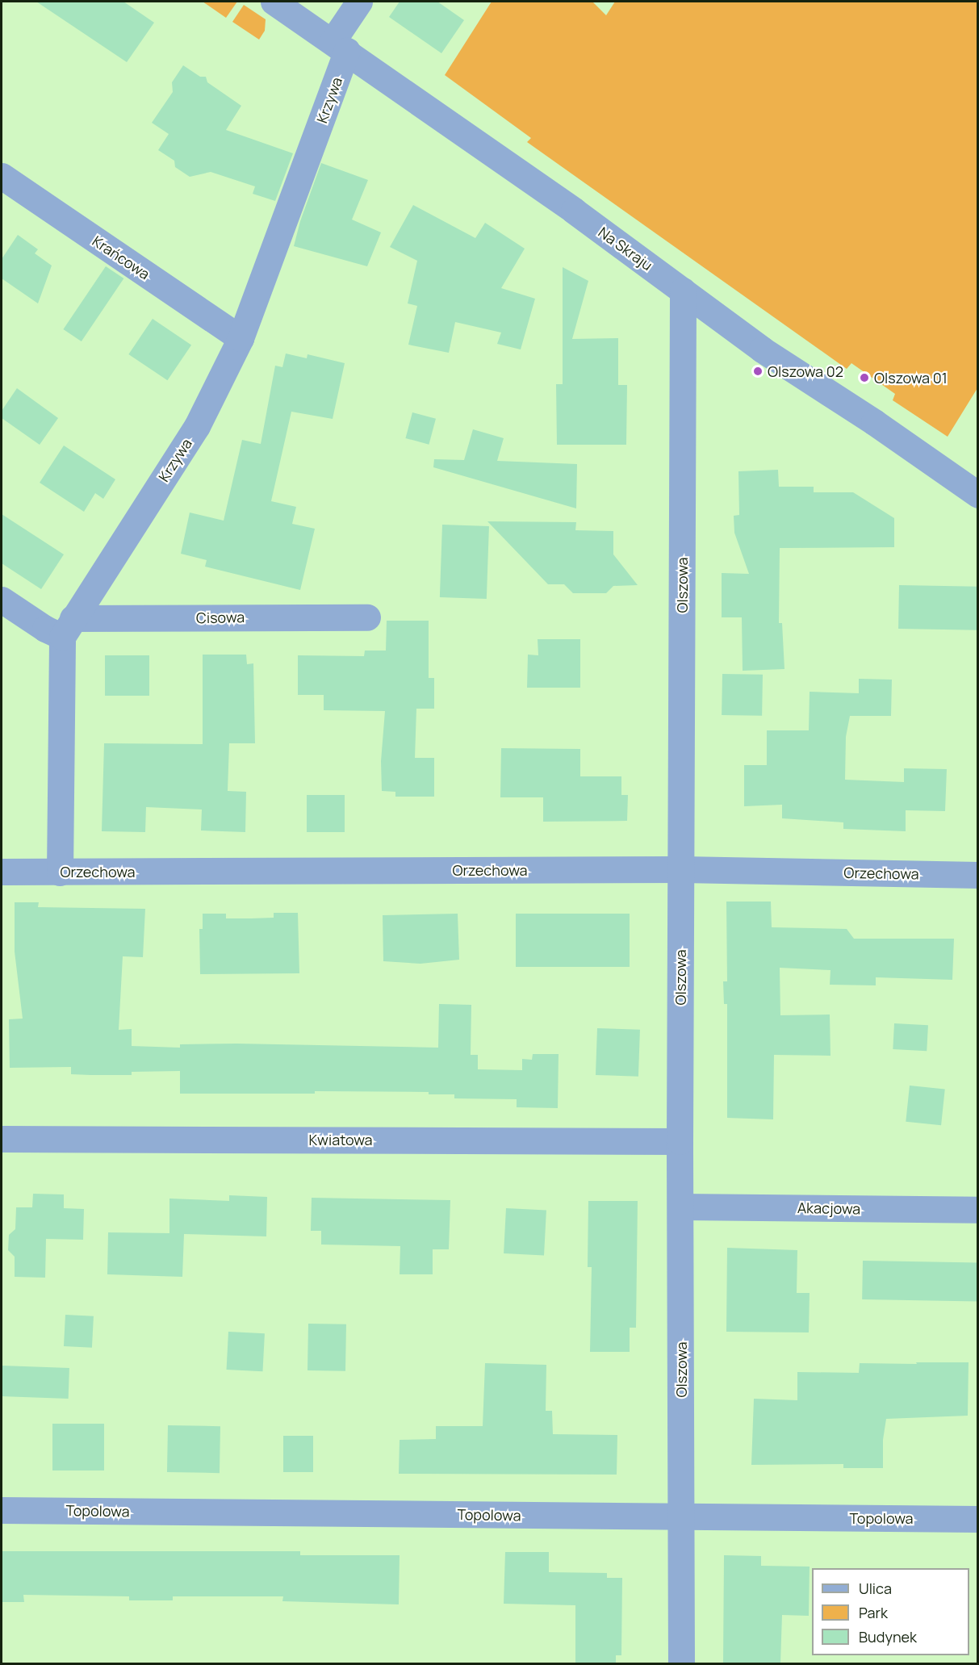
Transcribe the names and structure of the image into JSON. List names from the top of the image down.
{
  "streets": {
    "street": [
      "Krzywa",
      "Na Skraju",
      "Krańcowa",
      "Olszowa",
      "Cisowa",
      "Orzechowa",
      "Kwiatowa",
      "Akacjowa",
      "Topolowa"
    ]
  },
  "crossings": [
    ["Krzywa", "Na Skraju"],
    ["Krzywa", "Krańcowa"],
    ["Krzywa", "Cisowa"],
    ["Na Skraju", "Olszowa"],
    ["Olszowa", "Orzechowa"],
    ["Olszowa", "Kwiatowa"],
    ["Olszowa", "Akacjowa"],
    ["Olszowa", "Topolowa"]
  ],
  "places": ["Olszowa 02", "Olszowa 01"],
  "legend": ["Ulica", "Park", "Budynek"]
}
